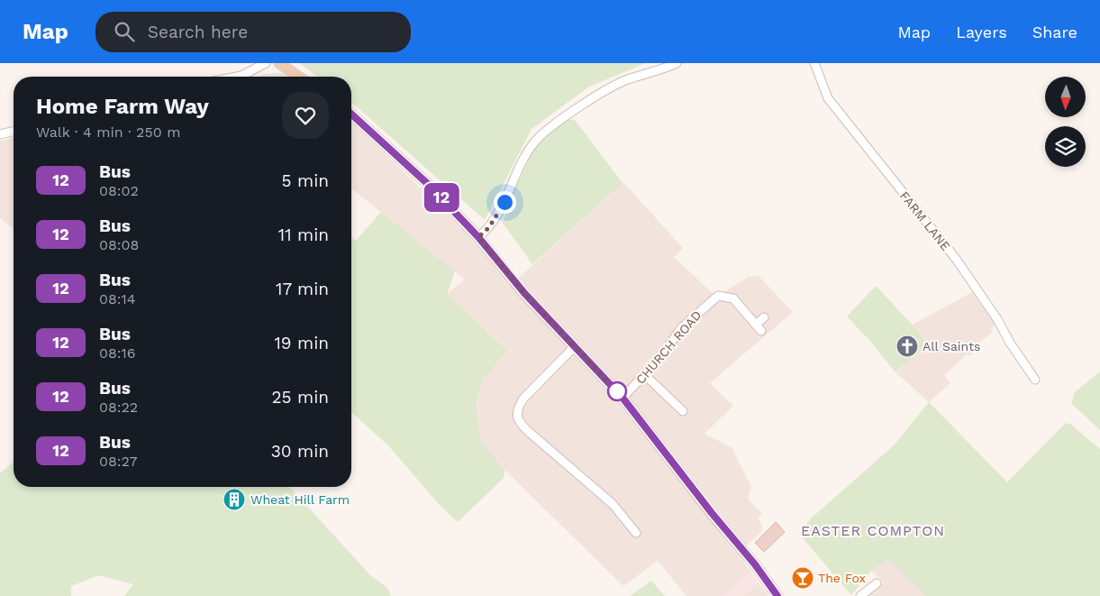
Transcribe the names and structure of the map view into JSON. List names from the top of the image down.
{
  "streets": {
    "street": ["FARM LANE", "CHURCH ROAD"]
  },
  "districts": ["EASTER COMPTON"],
  "places": {
    "church": ["All Saints"],
    "building": ["Wheat Hill Farm"],
    "bar": ["The Fox"]
  },
  "lines": ["bus line 12"],
  "north": "bottom",
  "page": {
    "header": "Map",
    "search": "Search here",
    "nav": ["Map", "Layers", "Share"],
    "on_map": "12",
    "heading": ["Home Farm Way", "Walk · 4 min · 250 m"],
    "list": [
      {
        "mark": "12",
        "name": "Bus",
        "note": "08:02",
        "value": "5 min"
      },
      {
        "mark": "12",
        "name": "Bus",
        "note": "08:08",
        "value": "11 min"
      },
      {
        "mark": "12",
        "name": "Bus",
        "note": "08:14",
        "value": "17 min"
      },
      {
        "mark": "12",
        "name": "Bus",
        "note": "08:16",
        "value": "19 min"
      },
      {
        "mark": "12",
        "name": "Bus",
        "note": "08:22",
        "value": "25 min"
      },
      {
        "mark": "12",
        "name": "Bus",
        "note": "08:27",
        "value": "30 min"
      }
    ]
  }
}
